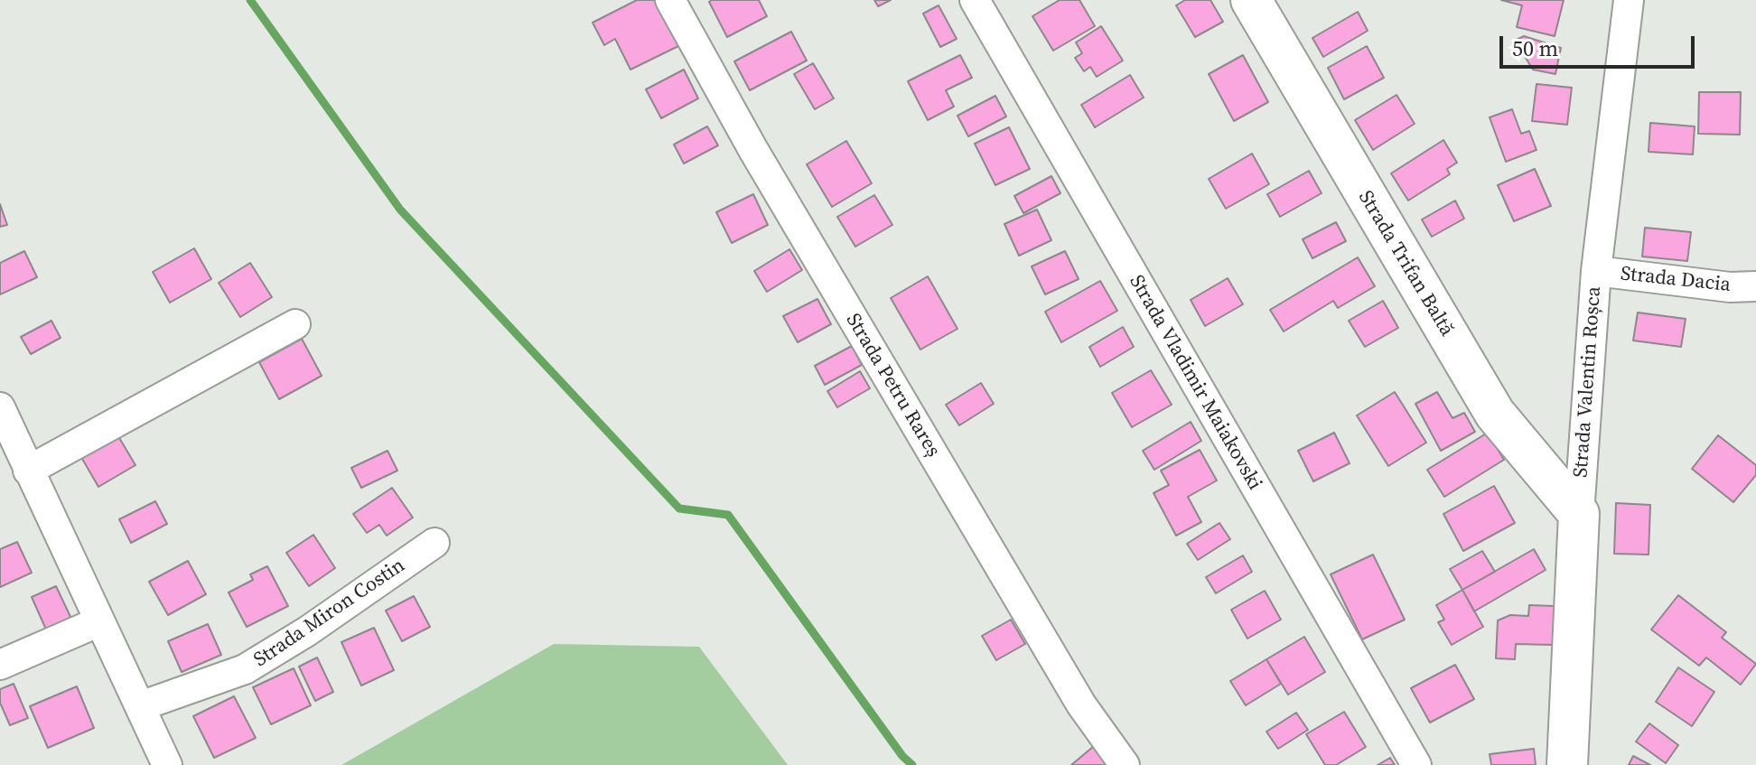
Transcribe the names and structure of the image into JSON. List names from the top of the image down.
{
  "streets": {
    "main road": ["Strada Trifan Baltă", "Strada Valentin Roșca"],
    "street": [
      "Strada Dacia",
      "Strada Vladimir Maiakovski",
      "Strada Petru Rareș",
      "Strada Miron Costin"
    ]
  },
  "crossings": [
    ["Strada Trifan Baltă", "Strada Valentin Roșca"],
    ["Strada Dacia", "Strada Valentin Roșca"]
  ],
  "scale_bar": "50 m"
}
